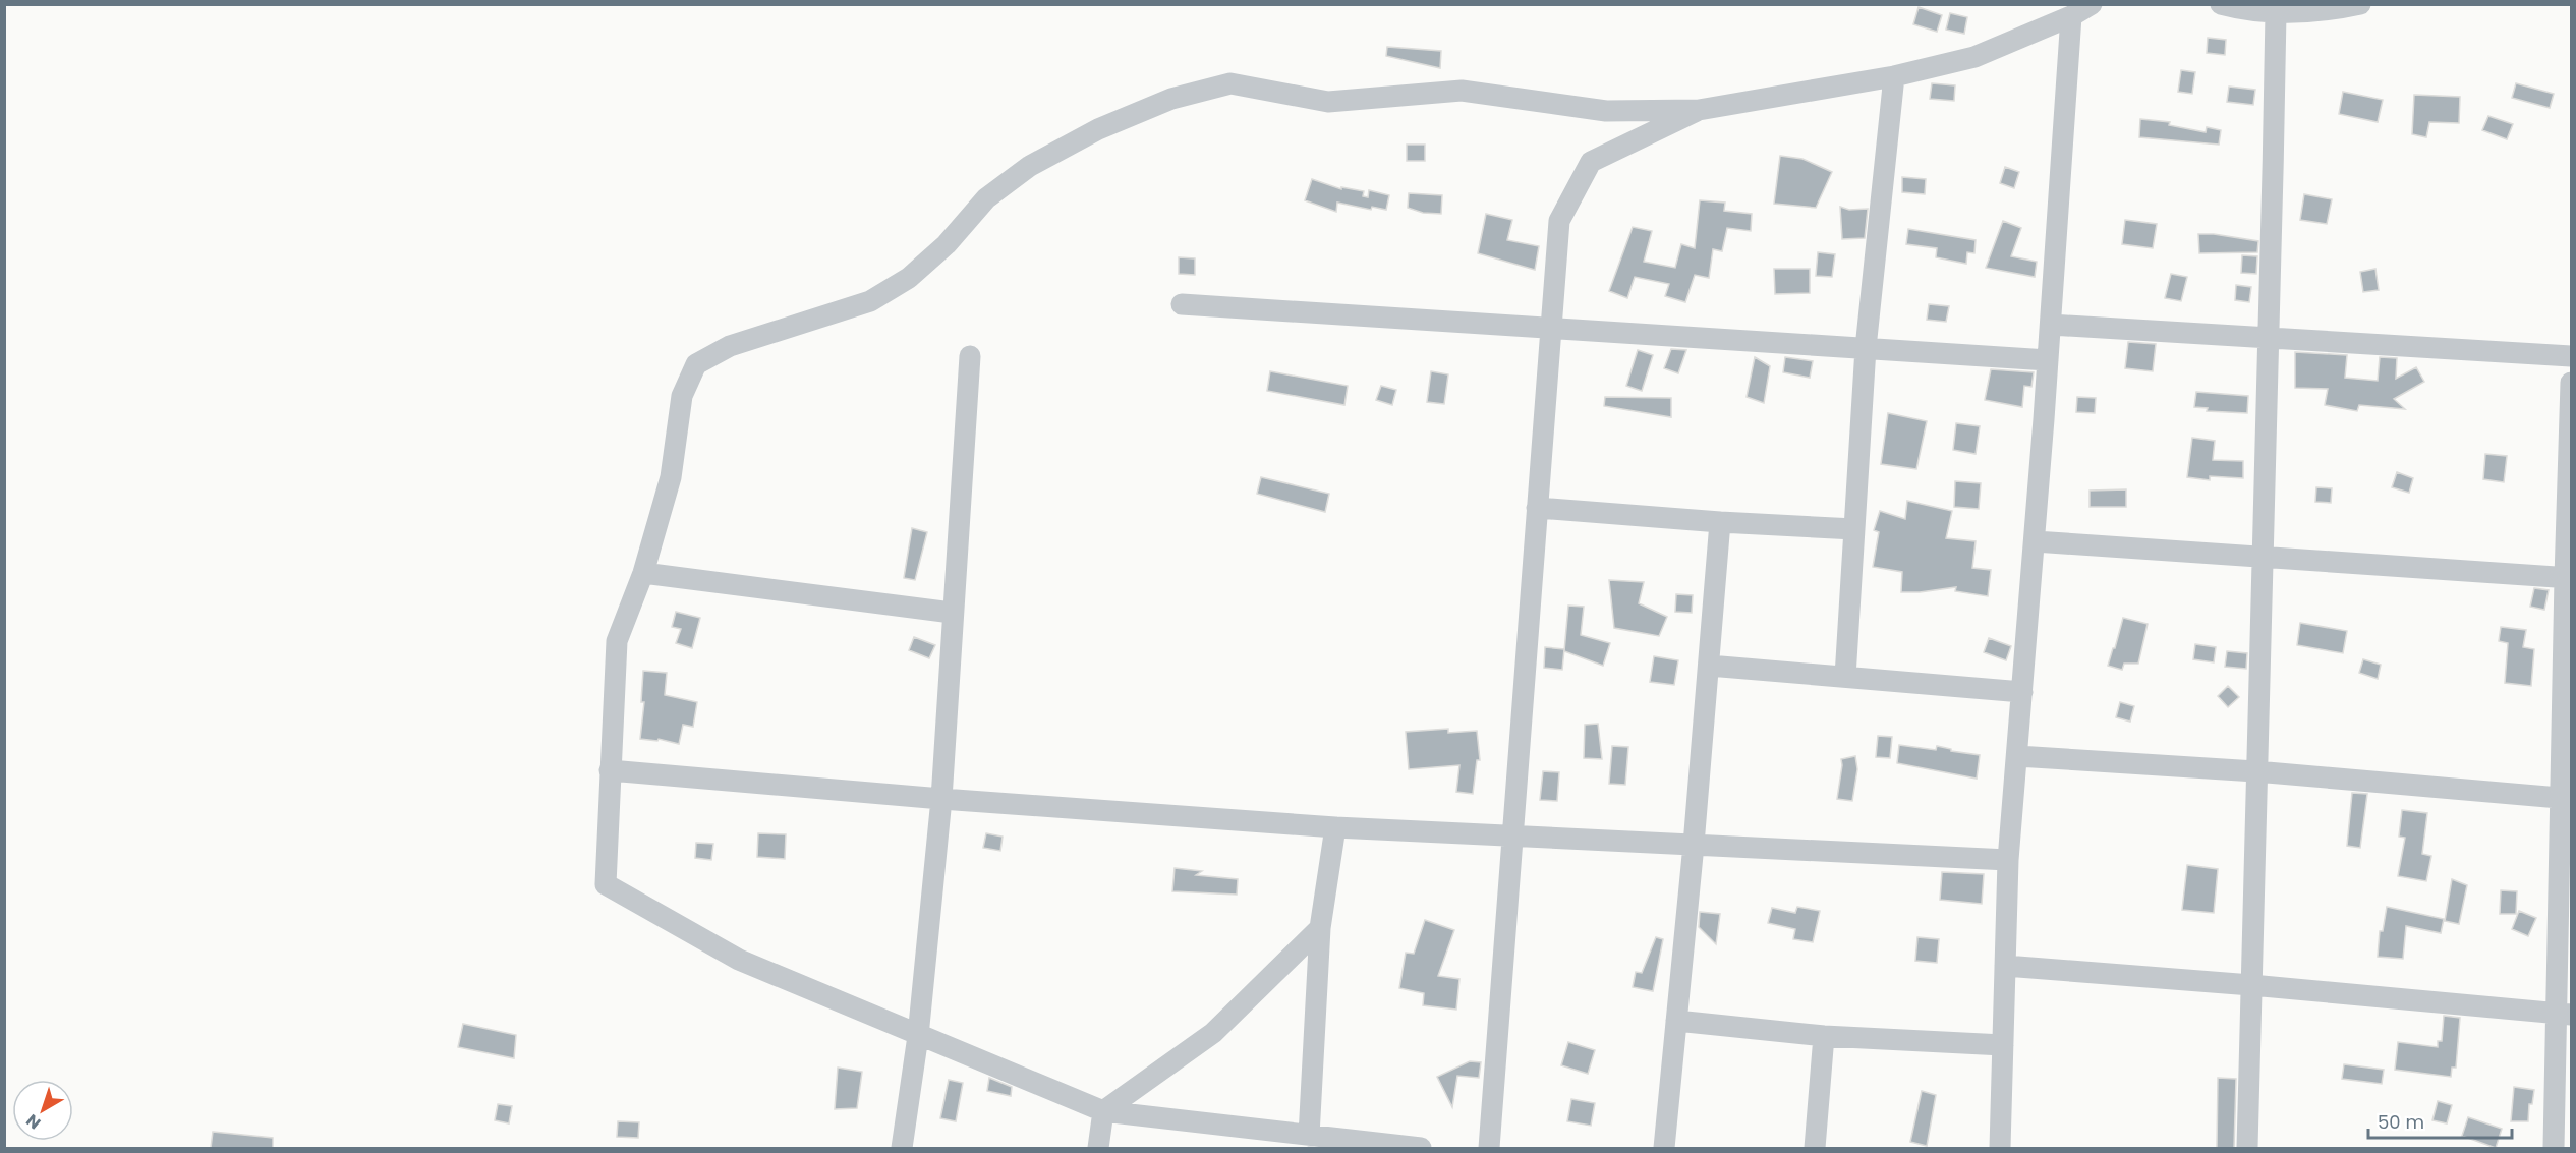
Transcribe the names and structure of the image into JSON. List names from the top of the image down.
{
  "scale_bar": "50 m",
  "north": "bottom left"
}
